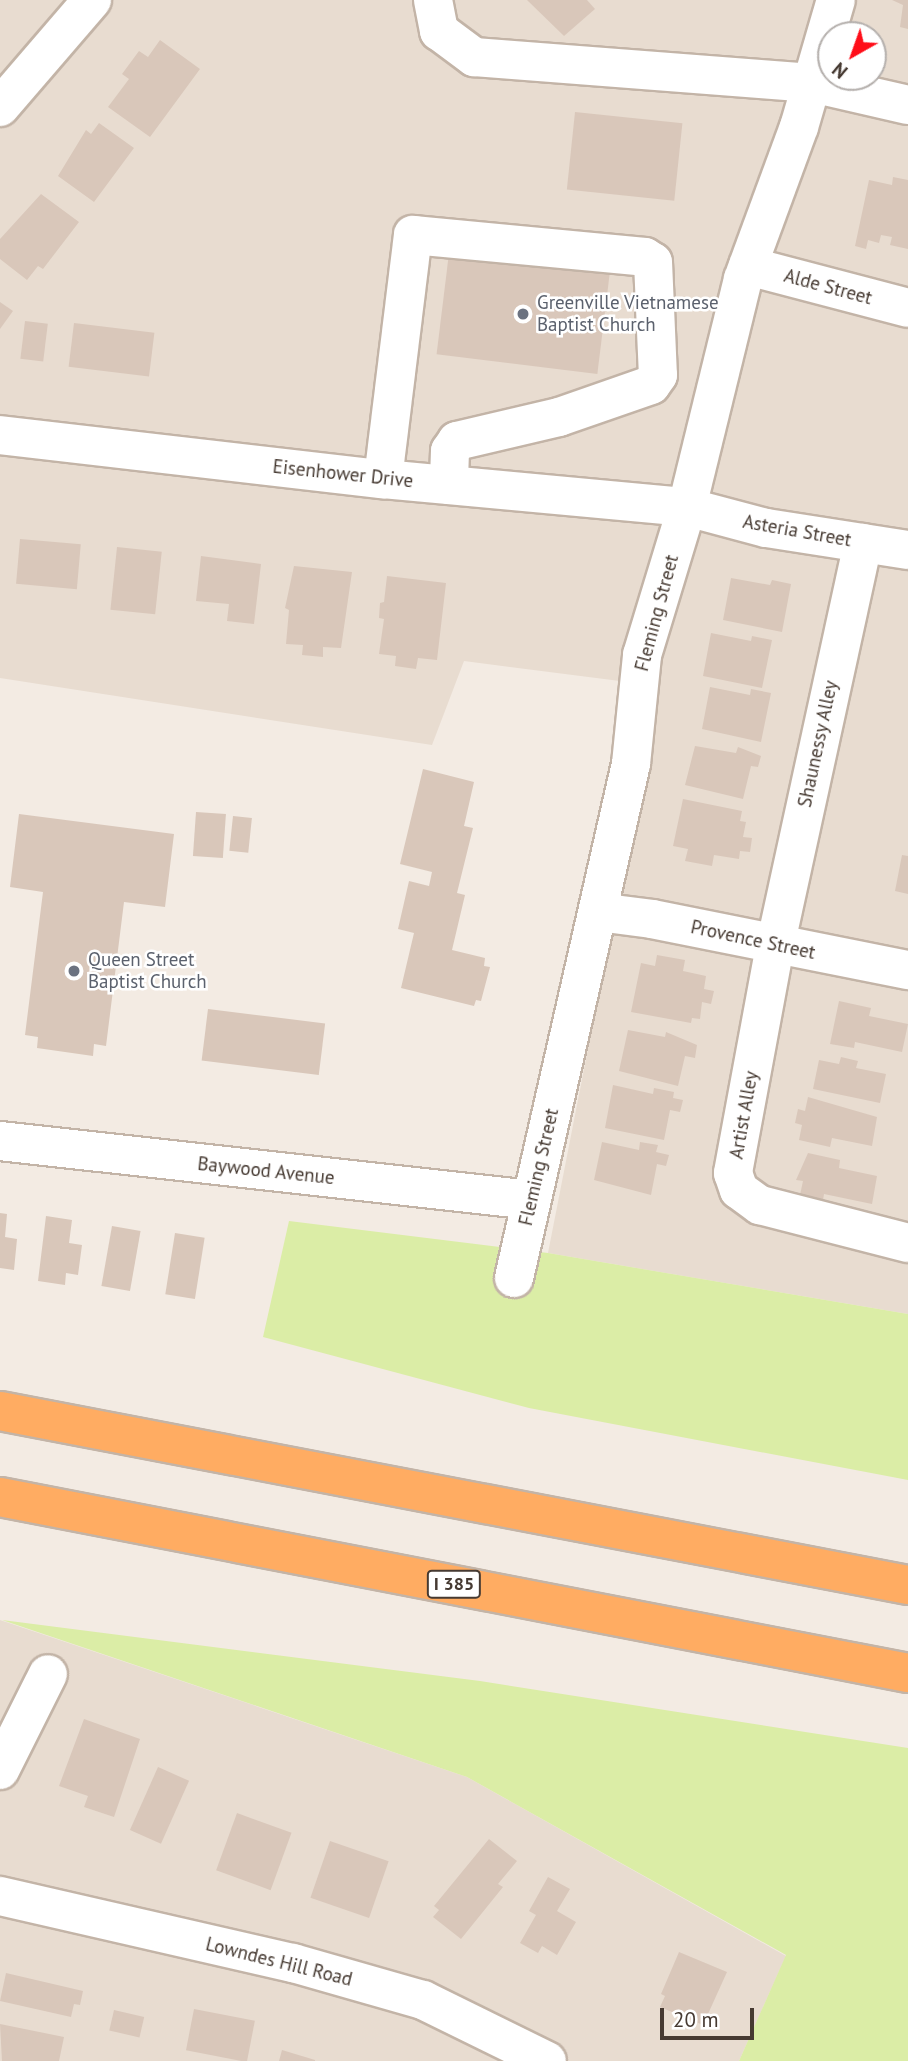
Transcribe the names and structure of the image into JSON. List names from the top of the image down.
{
  "streets": {
    "highway": ["I 385"],
    "street": [
      "Alde Street",
      "Eisenhower Drive",
      "Asteria Street",
      "Fleming Street",
      "Shaunessy Alley",
      "Provence Street",
      "Artist Alley",
      "Baywood Avenue",
      "Lowndes Hill Road"
    ]
  },
  "crossings": [
    ["Alde Street", "Fleming Street"],
    ["Eisenhower Drive", "Asteria Street"],
    ["Eisenhower Drive", "Fleming Street"],
    ["Asteria Street", "Fleming Street"],
    ["Asteria Street", "Shaunessy Alley"],
    ["Fleming Street", "Provence Street"],
    ["Fleming Street", "Baywood Avenue"],
    ["Shaunessy Alley", "Provence Street"],
    ["Shaunessy Alley", "Artist Alley"],
    ["Provence Street", "Artist Alley"]
  ],
  "places": ["Greenville Vietnamese Baptist Church", "Queen Street Baptist Church"],
  "scale_bar": "20 m",
  "north": "bottom left"
}
